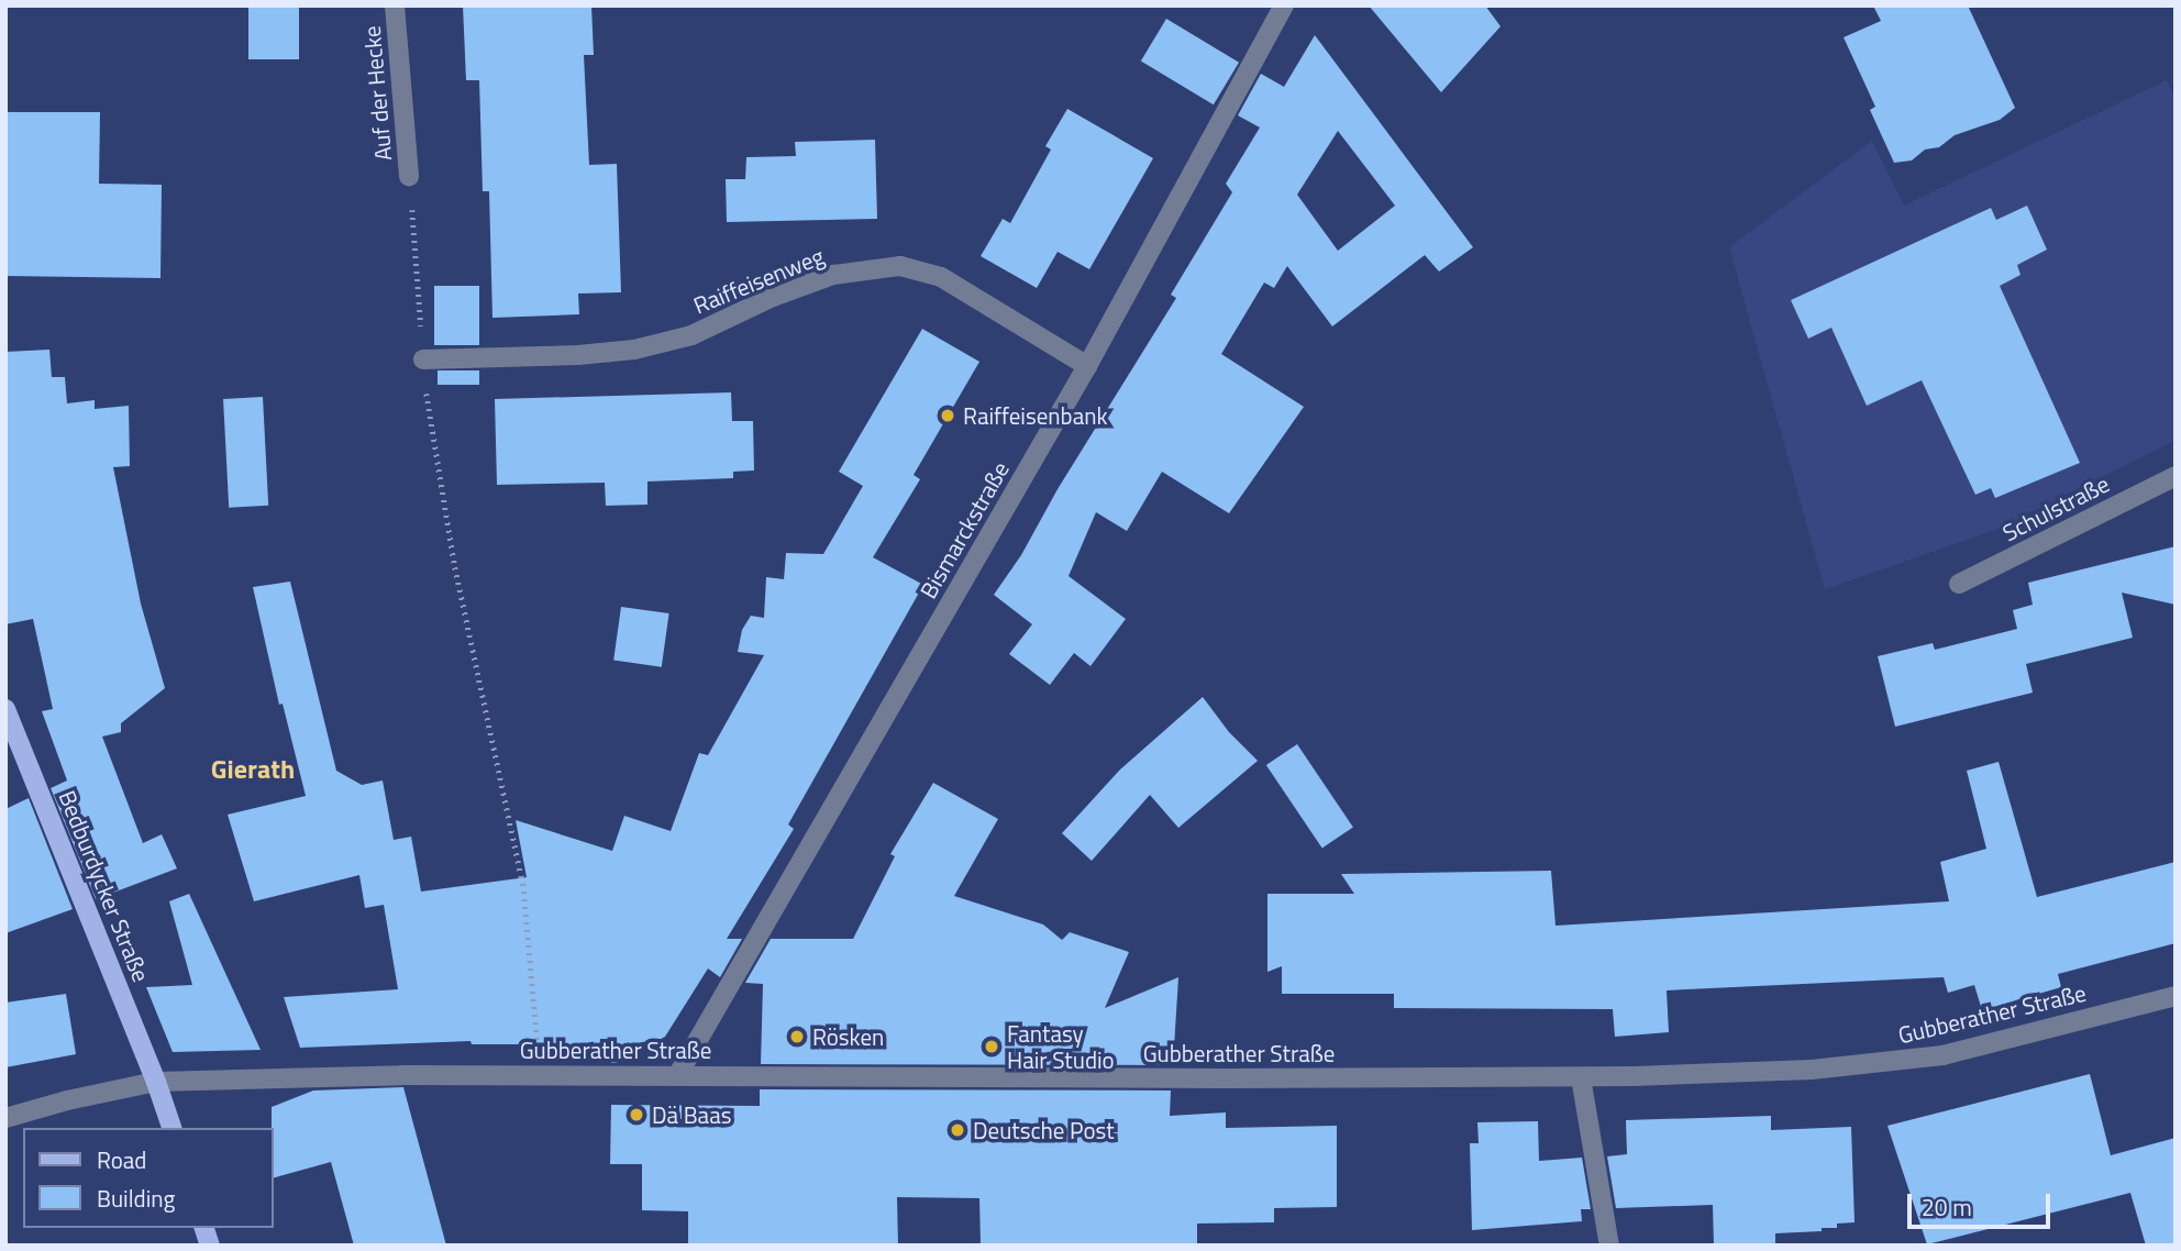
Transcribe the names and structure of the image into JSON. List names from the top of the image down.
{
  "streets": {
    "main road": ["Bedburdycker Straße"],
    "street": [
      "Auf der Hecke",
      "Raiffeisenweg",
      "Schulstraße",
      "Bismarckstraße",
      "Gubberather Straße"
    ]
  },
  "crossings": [
    ["Raiffeisenweg", "Bismarckstraße"],
    ["Bismarckstraße", "Gubberather Straße"],
    ["Bedburdycker Straße", "Gubberather Straße"]
  ],
  "districts": ["Gierath"],
  "places": [
    "Raiffeisenbank",
    "Rösken",
    "Fantasy Hair Studio",
    "Dä Baas",
    "Deutsche Post"
  ],
  "legend": ["Road", "Building"],
  "scale_bar": "20 m"
}
